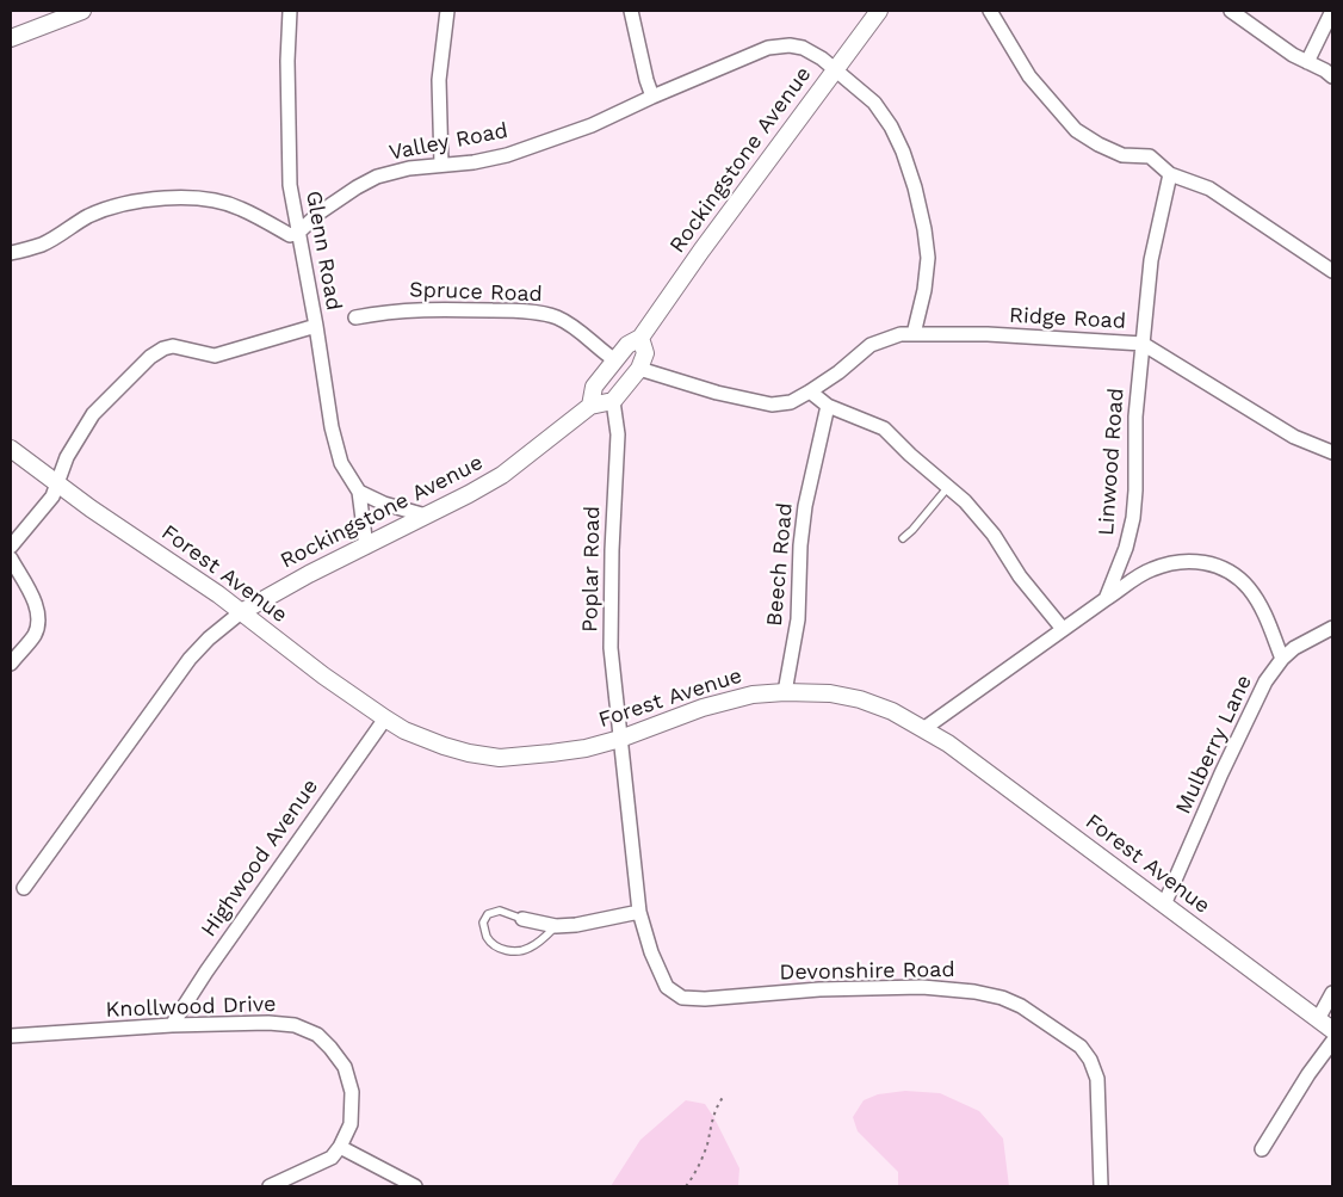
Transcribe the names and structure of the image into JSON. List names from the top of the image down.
{
  "streets": {
    "street": [
      "Valley Road",
      "Rockingstone Avenue",
      "Glenn Road",
      "Spruce Road",
      "Ridge Road",
      "Linwood Road",
      "Beech Road",
      "Poplar Road",
      "Forest Avenue",
      "Mulberry Lane",
      "Highwood Avenue",
      "Devonshire Road",
      "Knollwood Drive"
    ]
  },
  "crossings": [
    ["Valley Road", "Rockingstone Avenue"],
    ["Valley Road", "Glenn Road"],
    ["Valley Road", "Ridge Road"],
    ["Rockingstone Avenue", "Glenn Road"],
    ["Rockingstone Avenue", "Spruce Road"],
    ["Rockingstone Avenue", "Poplar Road"],
    ["Rockingstone Avenue", "Forest Avenue"],
    ["Ridge Road", "Linwood Road"],
    ["Beech Road", "Forest Avenue"],
    ["Poplar Road", "Forest Avenue"],
    ["Poplar Road", "Devonshire Road"],
    ["Forest Avenue", "Mulberry Lane"],
    ["Forest Avenue", "Highwood Avenue"],
    ["Highwood Avenue", "Knollwood Drive"]
  ]
}
